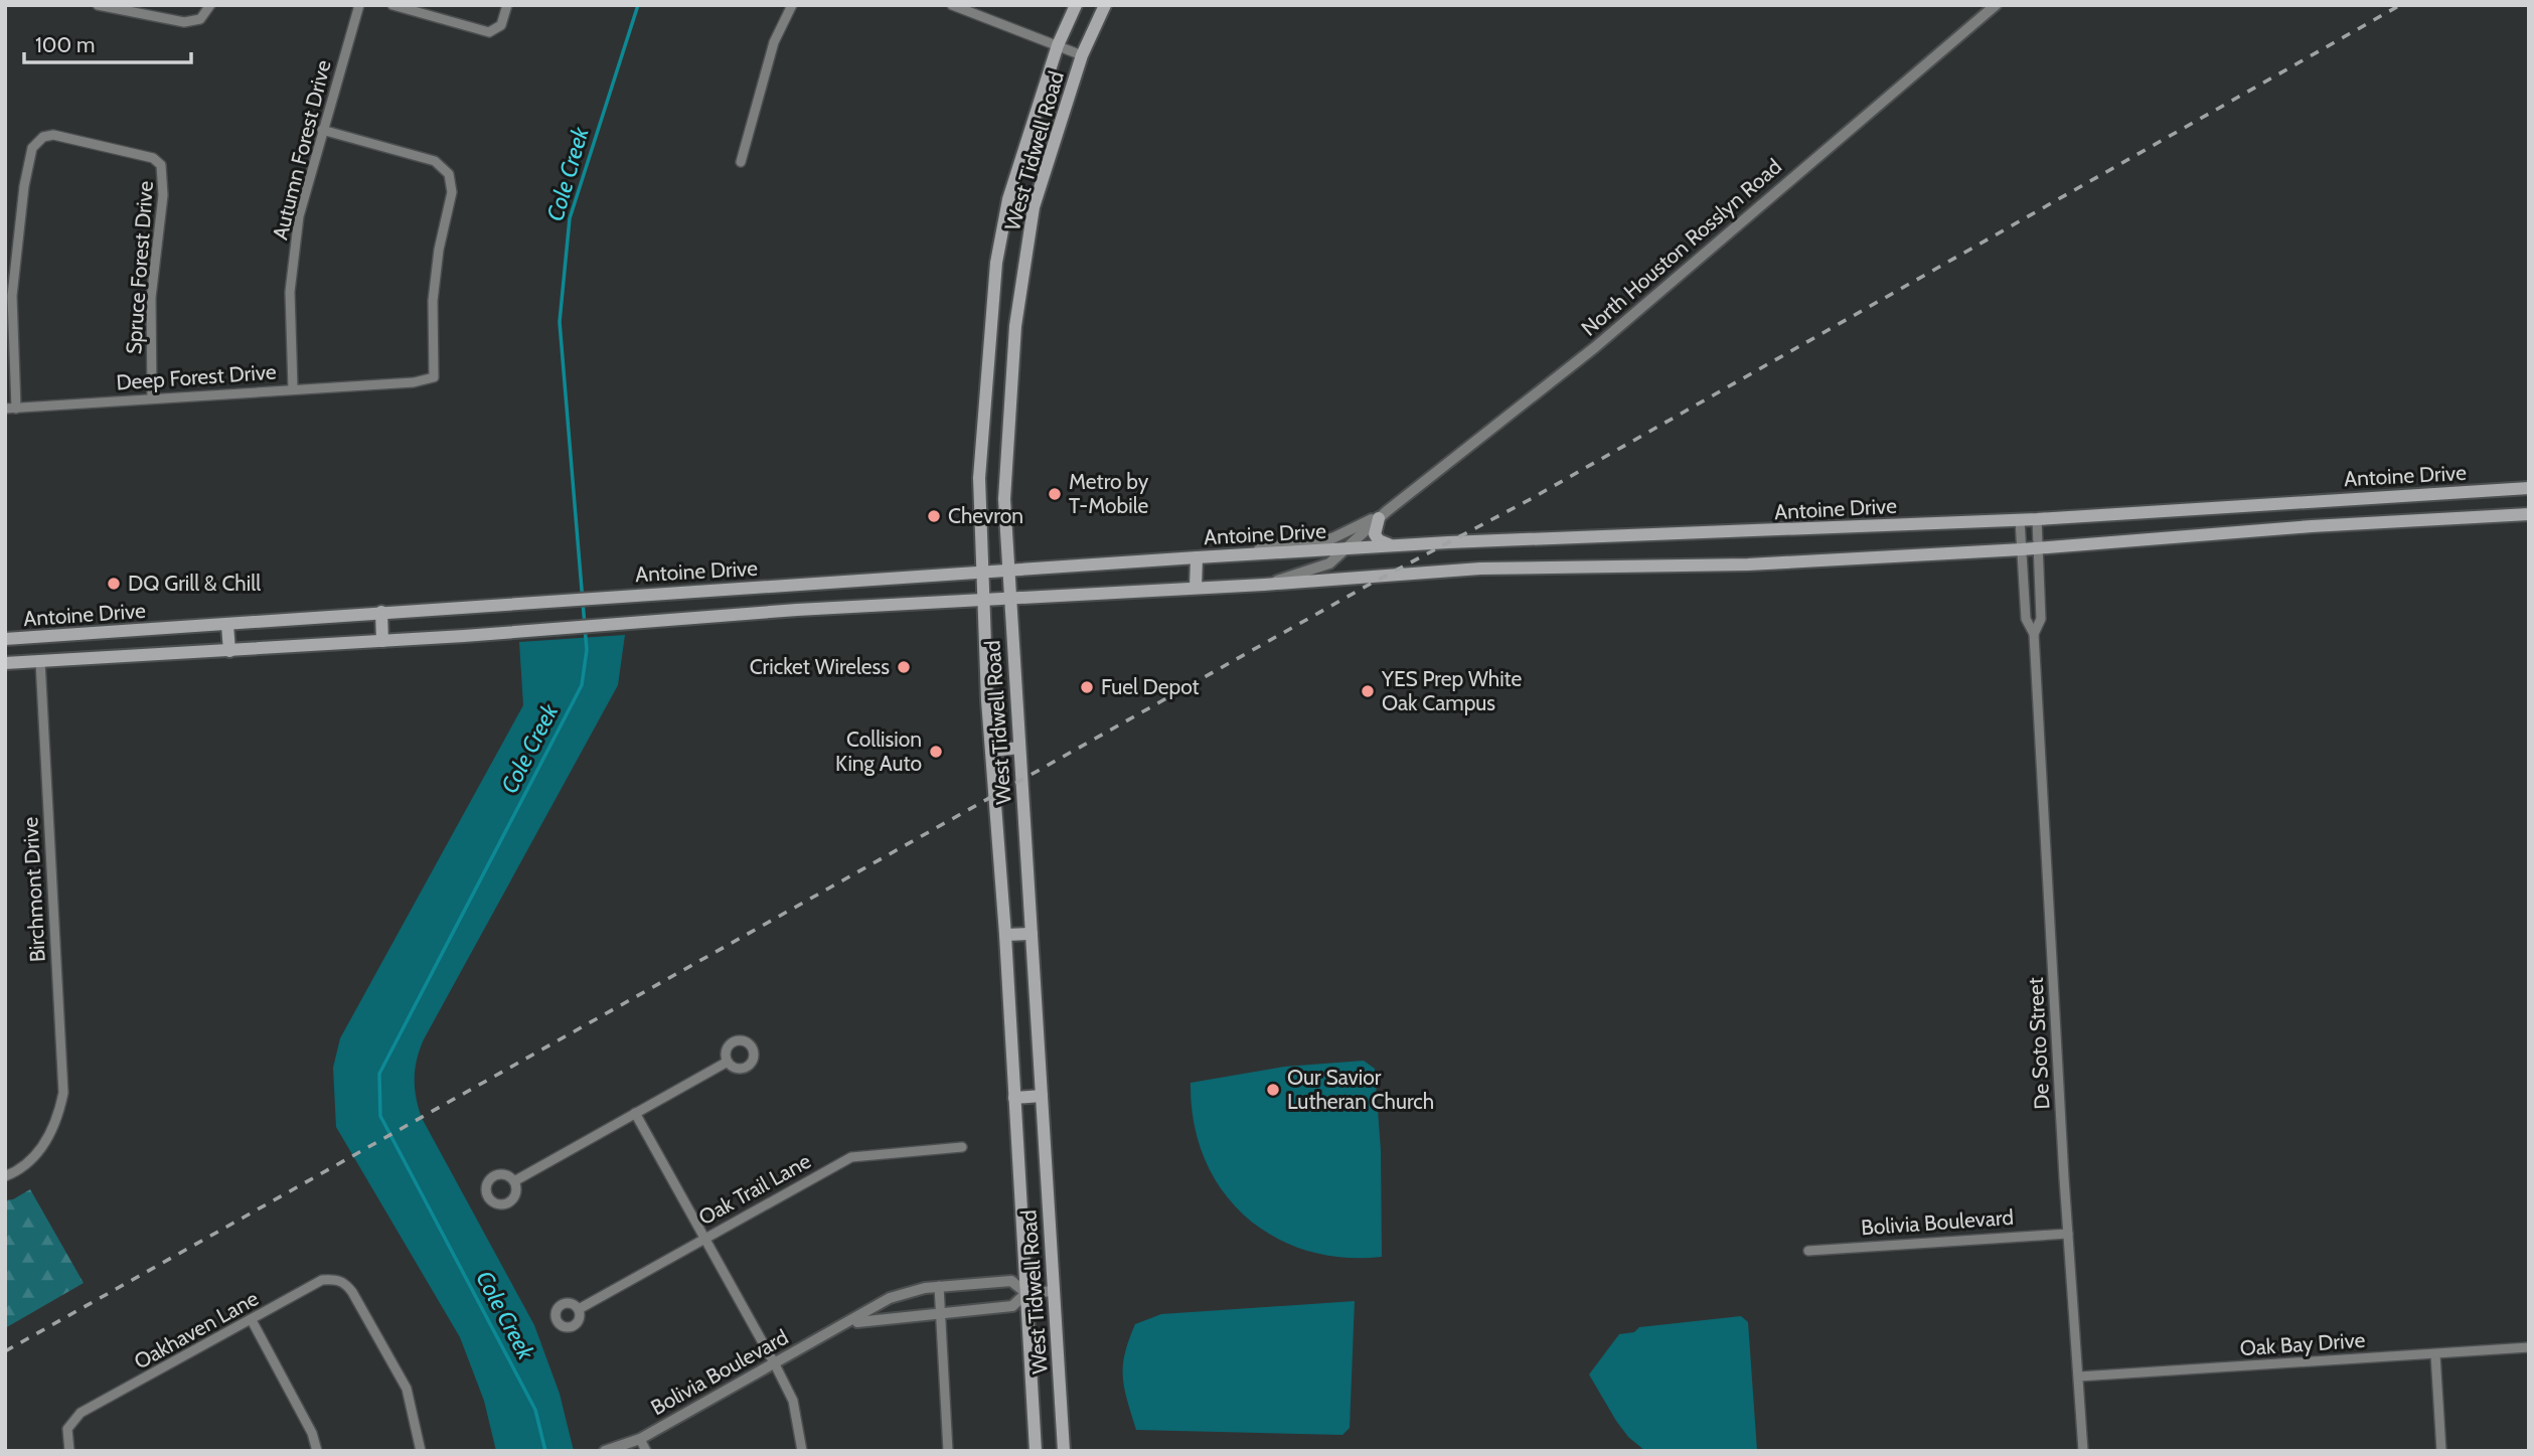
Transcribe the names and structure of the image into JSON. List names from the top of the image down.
{
  "streets": {
    "main road": ["West Tidwell Road", "Antoine Drive"],
    "street": [
      "Autumn Forest Drive",
      "North Houston Rosslyn Road",
      "Spruce Forest Drive",
      "Deep Forest Drive",
      "Birchmont Drive",
      "De Soto Street",
      "Oak Trail Lane",
      "Bolivia Boulevard",
      "Oakhaven Lane",
      "Oak Bay Drive"
    ]
  },
  "crossings": [
    ["Autumn Forest Drive", "Deep Forest Drive"],
    ["West Tidwell Road", "Antoine Drive"],
    ["West Tidwell Road", "Bolivia Boulevard"],
    ["North Houston Rosslyn Road", "Antoine Drive"],
    ["Spruce Forest Drive", "Deep Forest Drive"],
    ["Antoine Drive", "Birchmont Drive"],
    ["Antoine Drive", "De Soto Street"],
    ["De Soto Street", "Bolivia Boulevard"],
    ["De Soto Street", "Oak Bay Drive"]
  ],
  "water": ["Cole Creek"],
  "places": [
    "Metro by T-Mobile",
    "Chevron",
    "DQ Grill & Chill",
    "Cricket Wireless",
    "Fuel Depot",
    "YES Prep White Oak Campus",
    "Collision King Auto",
    "Our Savior Lutheran Church"
  ],
  "scale_bar": "100 m"
}
